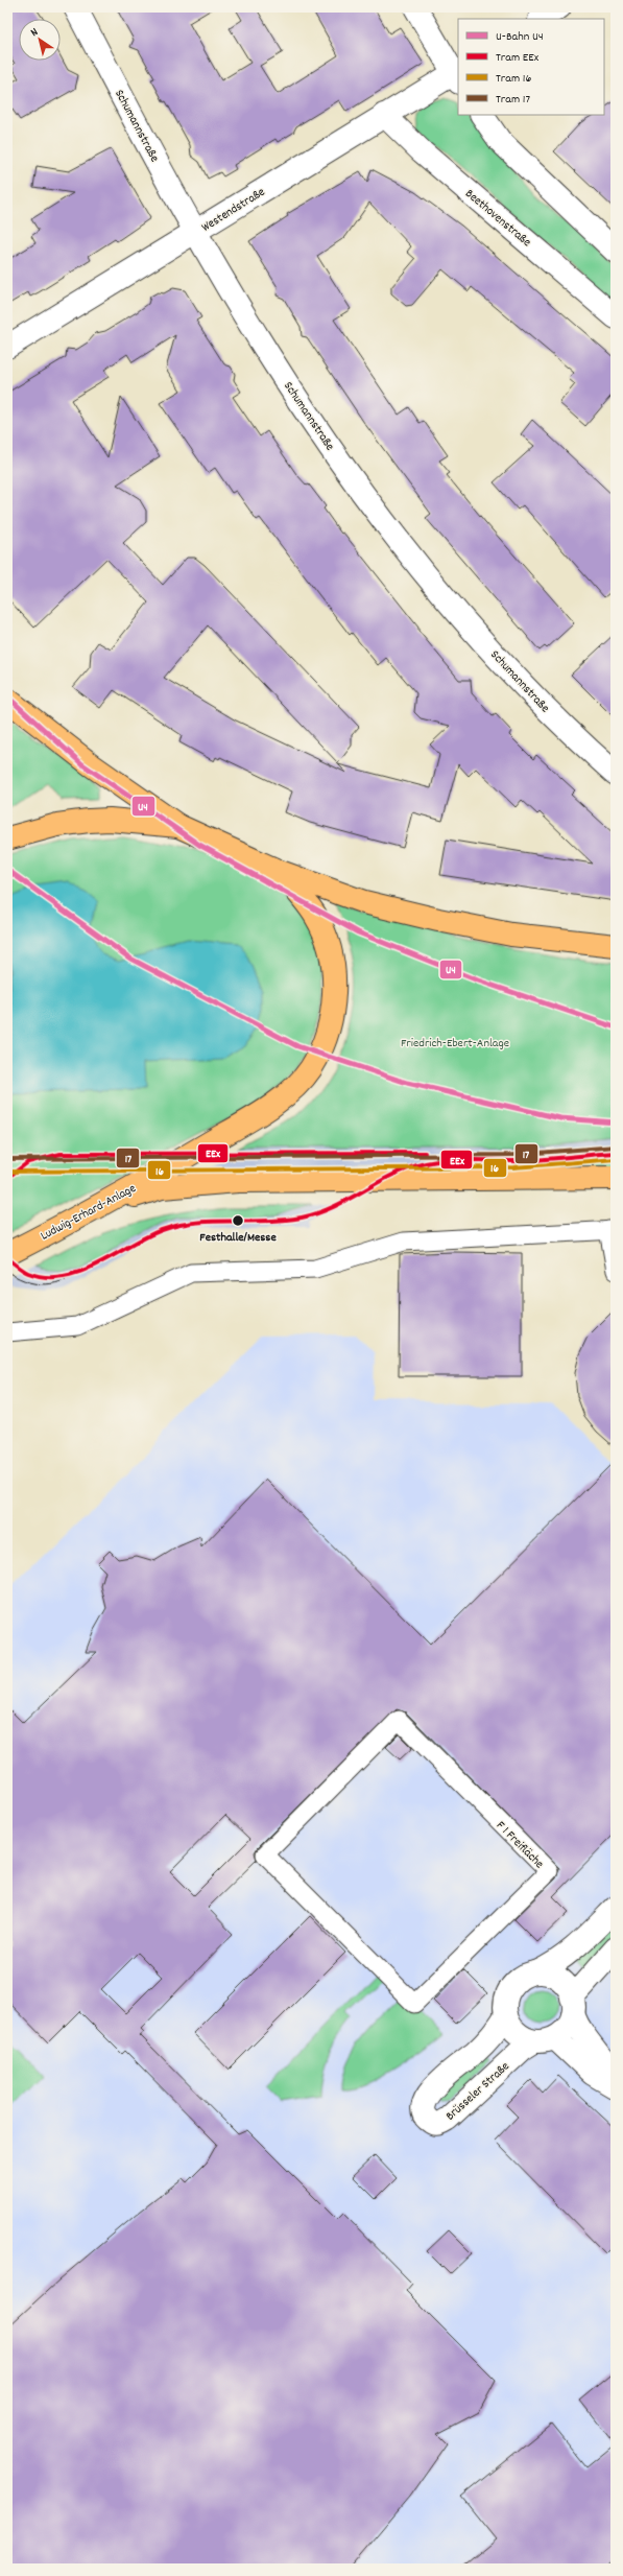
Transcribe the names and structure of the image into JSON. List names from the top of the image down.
{
  "streets": {
    "main road": ["Ludwig-Erhard-Anlage"],
    "street": [
      "Schumannstraße",
      "Westendstraße",
      "Beethovenstraße",
      "F 1 Freifläche",
      "Brüsseler Straße"
    ]
  },
  "crossings": [
    ["Schumannstraße", "Westendstraße"],
    ["Westendstraße", "Beethovenstraße"]
  ],
  "parks": ["Friedrich-Ebert-Anlage"],
  "places": ["Festhalle/Messe"],
  "lines": [
    "metro line U4",
    "tram line 17",
    "tram line EEx",
    "tram line 16"
  ],
  "legend": [
    "U-Bahn U4",
    "Tram EEx",
    "Tram 16",
    "Tram 17"
  ],
  "north": "top left"
}
